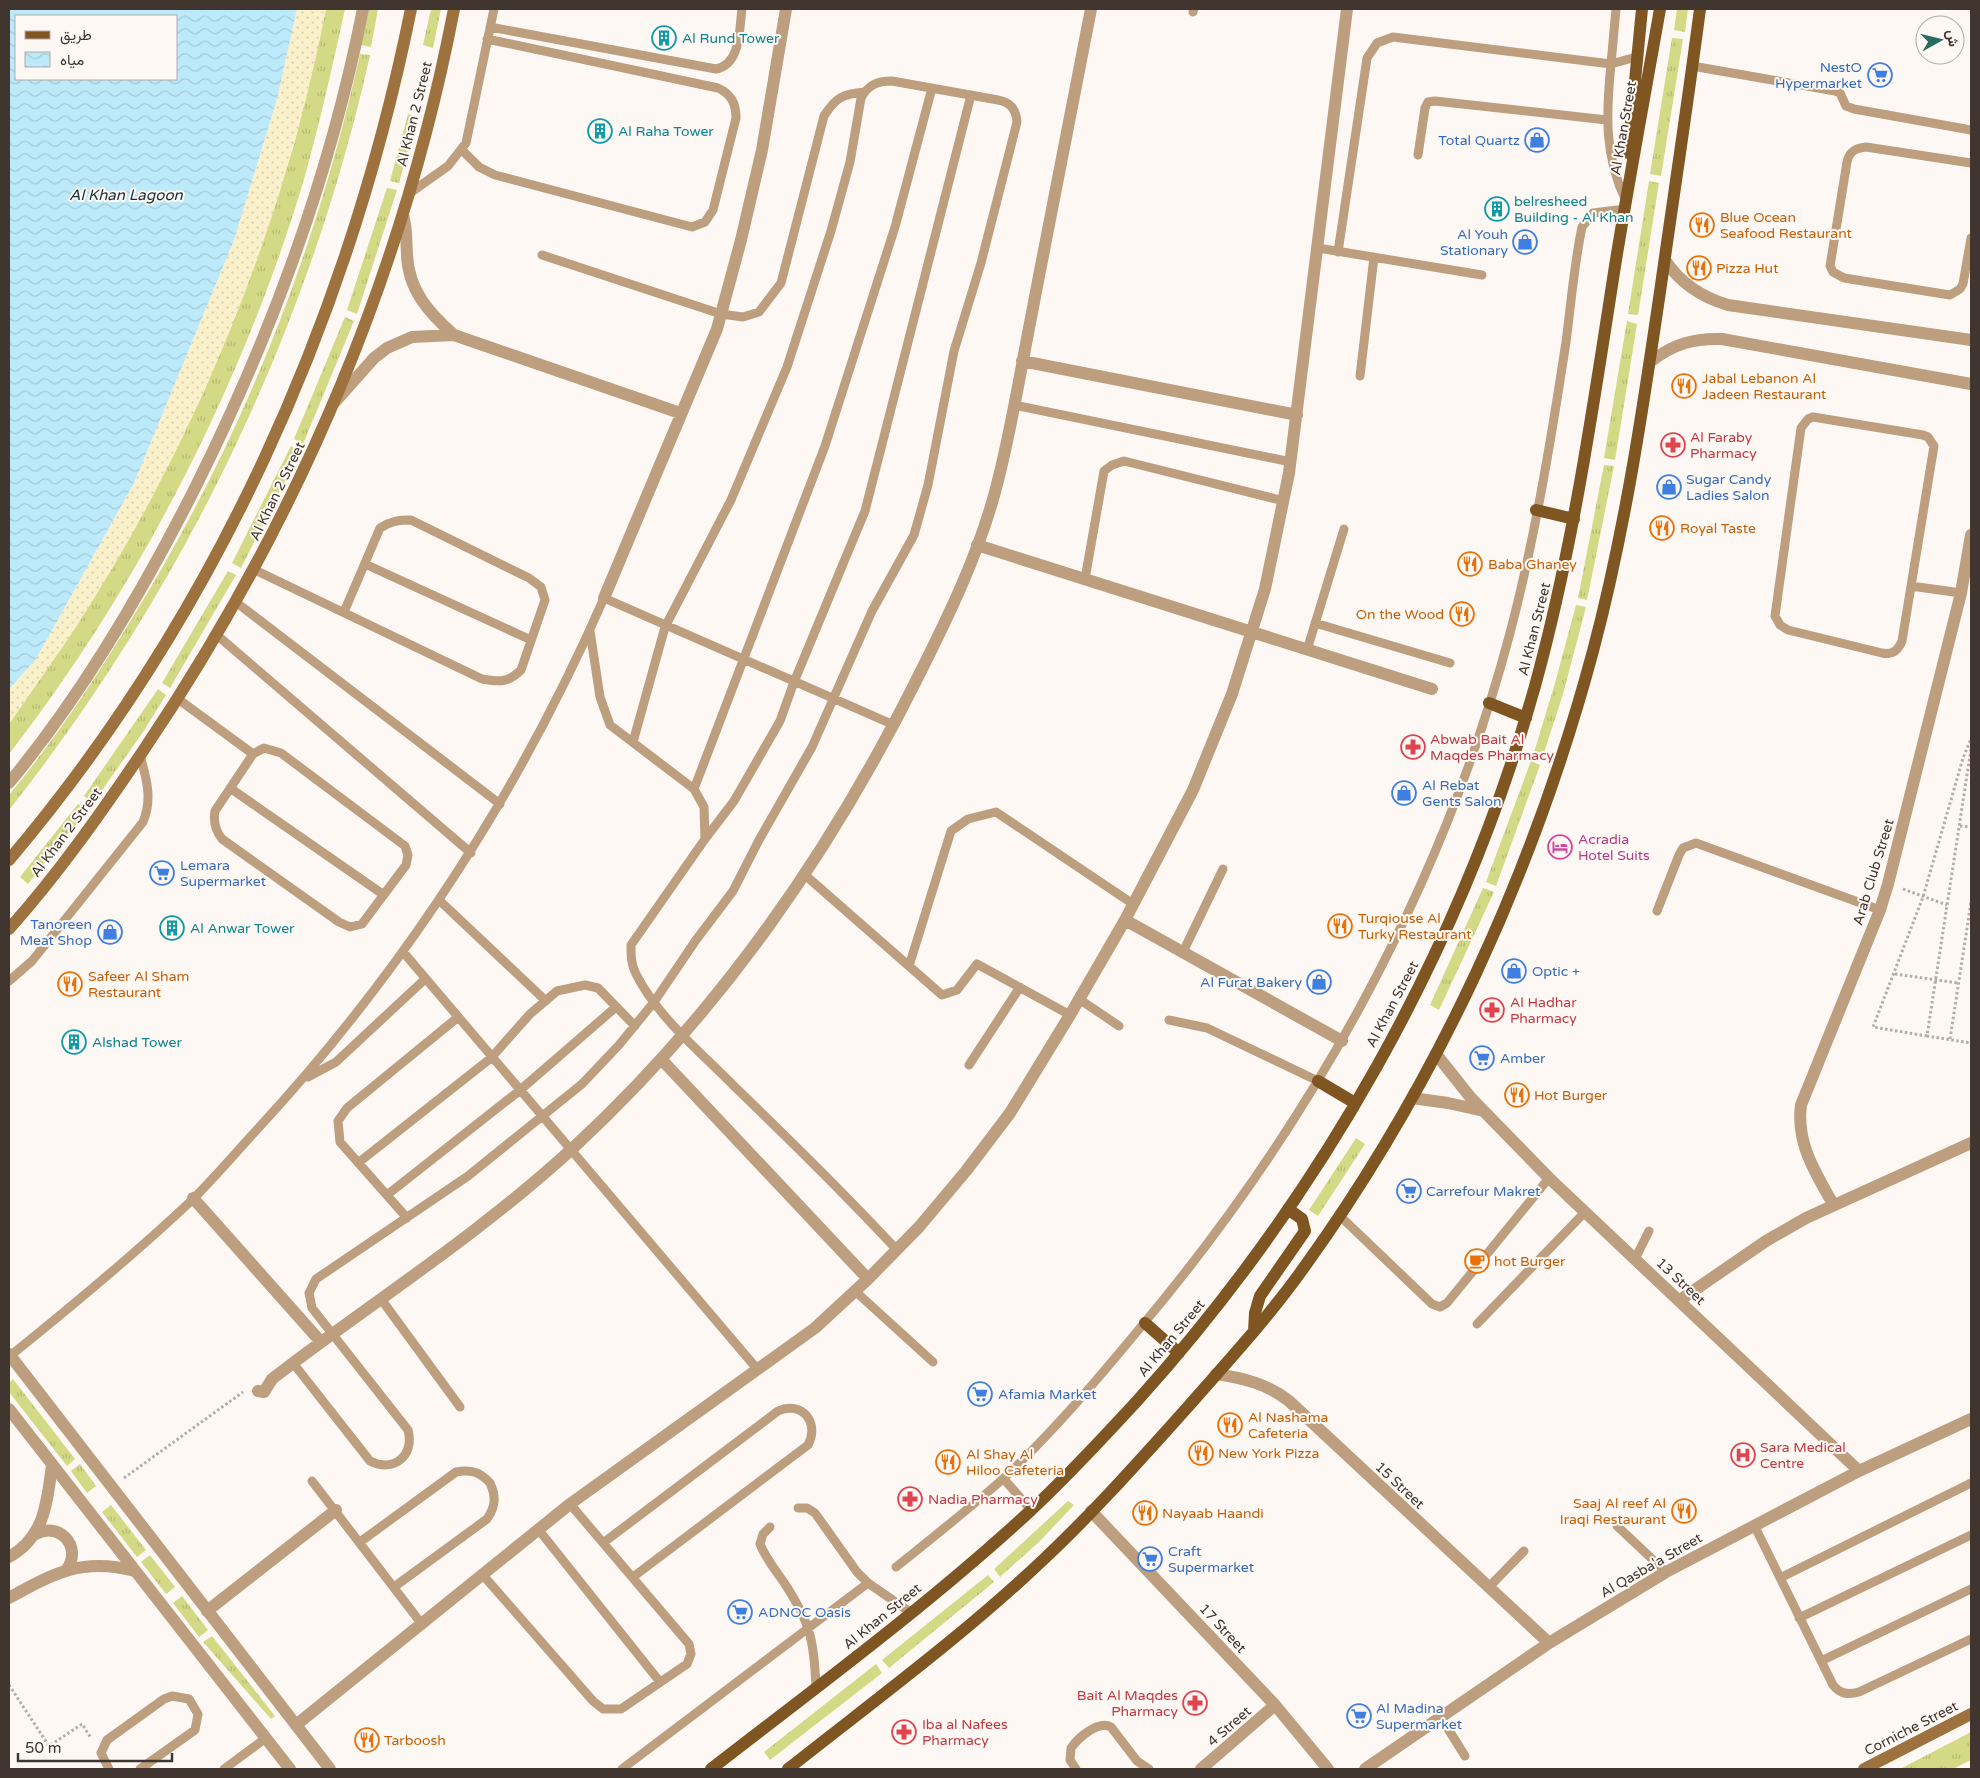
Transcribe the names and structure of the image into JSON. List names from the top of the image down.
{
  "streets": {
    "main road": ["Al Khan 2 Street", "Al Khan Street", "Corniche Street"],
    "street": [
      "Arab Club Street",
      "13 Street",
      "15 Street",
      "Al Qasba'a Street",
      "17 Street",
      "4 Street"
    ]
  },
  "crossings": [
    ["13 Street", "Al Qasba'a Street"],
    ["15 Street", "Al Qasba'a Street"],
    ["17 Street", "4 Street"]
  ],
  "water": ["Al Khan Lagoon"],
  "places": {
    "building": [
      "Al Rund Tower",
      "Al Raha Tower",
      "belresheed Building - Al Khan",
      "Al Anwar Tower",
      "Alshad Tower"
    ],
    "supermarket": [
      "NestO Hypermarket",
      "Lemara Supermarket",
      "Amber",
      "Carrefour Makret",
      "Afamia Market",
      "Craft Supermarket",
      "ADNOC Oasis",
      "Al Madina Supermarket"
    ],
    "shop": [
      "Total Quartz",
      "Al Youh Stationary",
      "Sugar Candy Ladies Salon",
      "Al Rebat Gents Salon",
      "Tanoreen Meat Shop",
      "Optic +",
      "Al Furat Bakery"
    ],
    "restaurant": [
      "Blue Ocean Seafood Restaurant",
      "Pizza Hut",
      "Jabal Lebanon Al Jadeen Restaurant",
      "Royal Taste",
      "Baba Ghaney",
      "On the Wood",
      "Turqiouse Al Turky Restaurant",
      "Safeer Al Sham Restaurant",
      "Hot Burger",
      "Al Nashama Cafeteria",
      "New York Pizza",
      "Al Shay Al Hiloo Cafeteria",
      "Saaj Al reef Al Iraqi Restaurant",
      "Nayaab Haandi",
      "Tarboosh"
    ],
    "pharmacy": [
      "Al Faraby Pharmacy",
      "Abwab Bait Al Maqdes Pharmacy",
      "Al Hadhar Pharmacy",
      "Nadia Pharmacy",
      "Bait Al Maqdes Pharmacy",
      "Iba al Nafees Pharmacy"
    ],
    "hotel": ["Acradia Hotel Suits"],
    "cafe": ["hot Burger"],
    "hospital": ["Sara Medical Centre"]
  },
  "legend": ["طريق", "مياه"],
  "scale_bar": "50 m",
  "north": "right"
}
